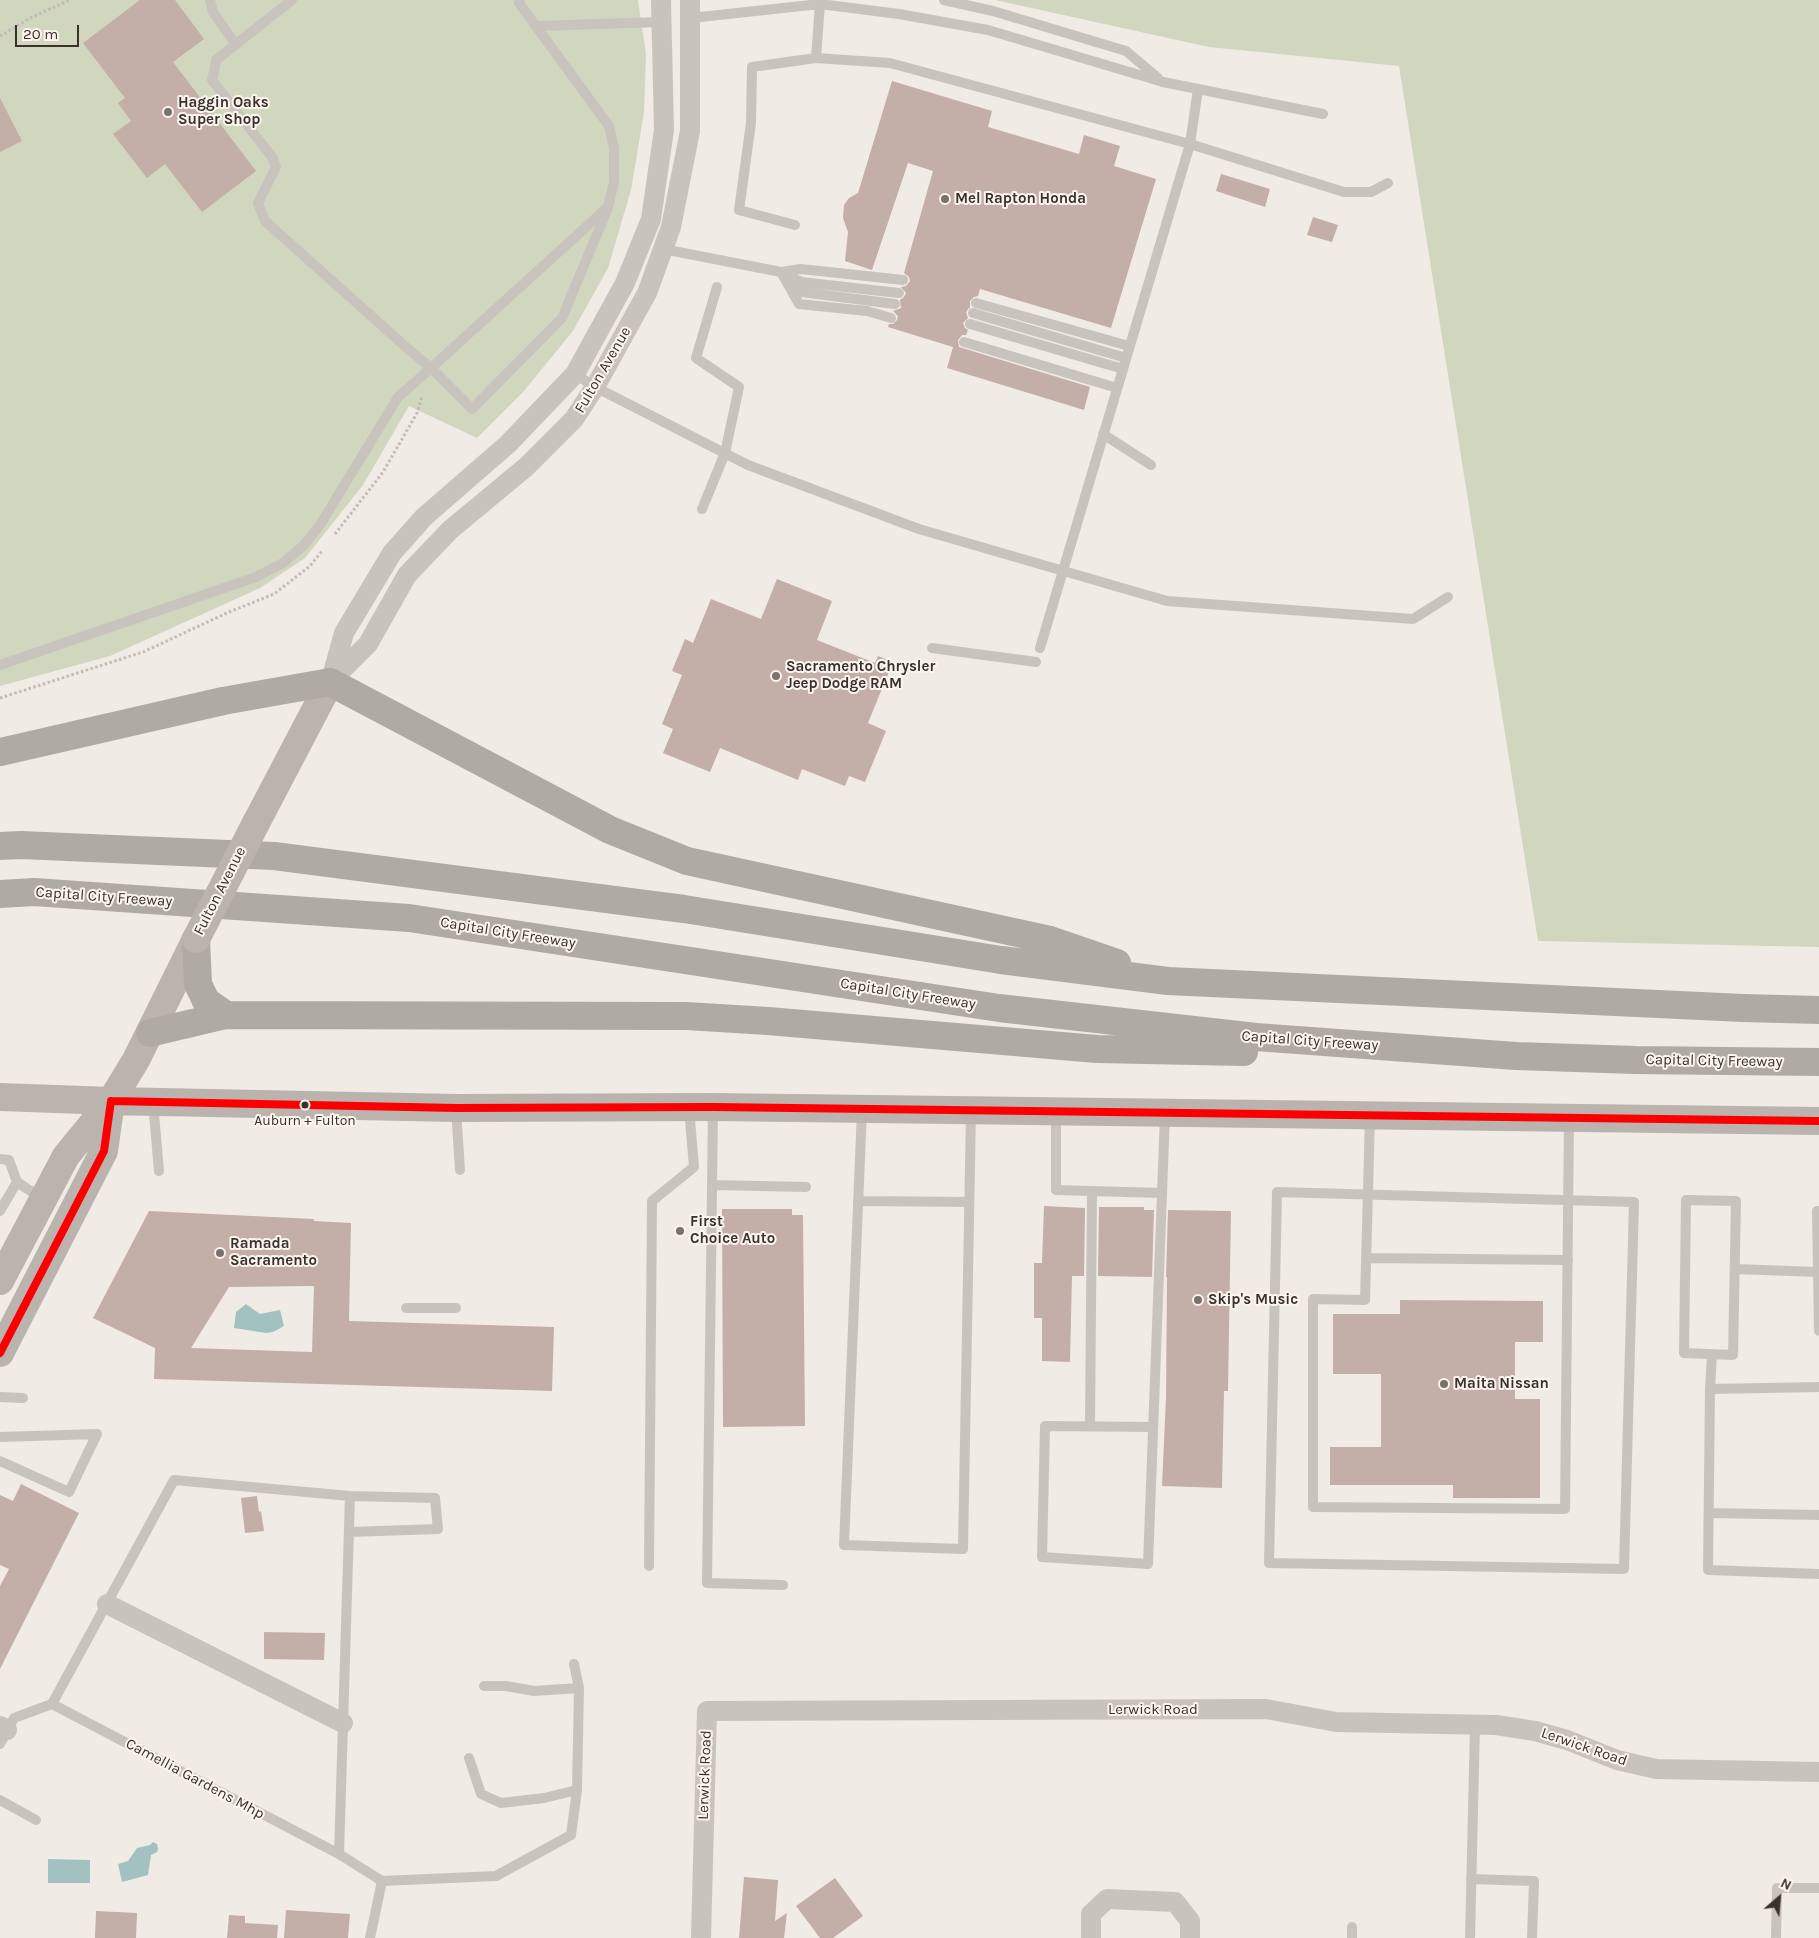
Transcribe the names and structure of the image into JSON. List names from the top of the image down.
{
  "streets": {
    "highway": ["Capital City Freeway"],
    "main road": ["Fulton Avenue"],
    "street": ["Lerwick Road"],
    "lane": ["Camellia Gardens Mhp"]
  },
  "places": [
    "Haggin Oaks Super Shop",
    "Mel Rapton Honda",
    "Sacramento Chrysler Jeep Dodge RAM",
    "Auburn + Fulton",
    "First Choice Auto",
    "Ramada Sacramento",
    "Skip's Music",
    "Maita Nissan"
  ],
  "scale_bar": "20 m",
  "north": "top right"
}
